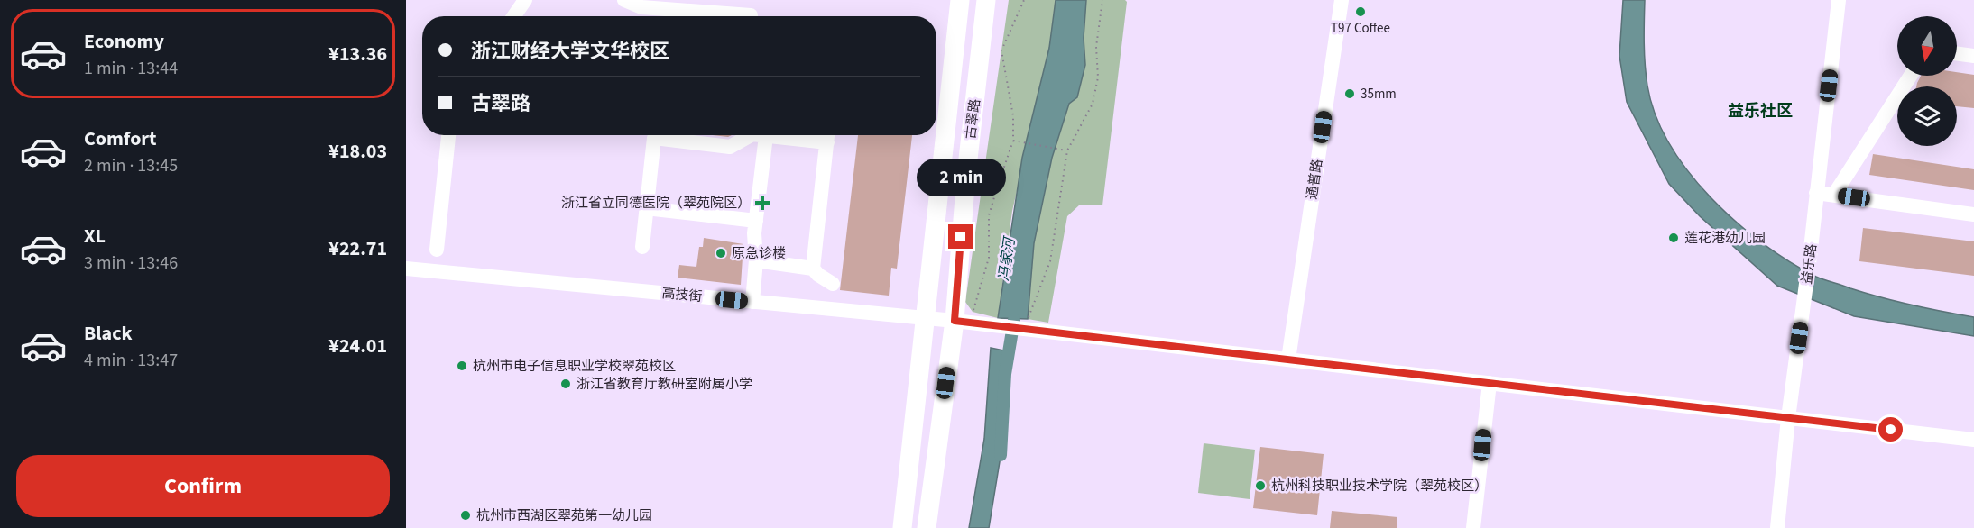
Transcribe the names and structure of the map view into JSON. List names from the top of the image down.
{
  "streets": {
    "main road": ["古翠路"],
    "street": ["通普路", "益乐路", "高技街"]
  },
  "crossings": [
    ["古翠路", "高技街"],
    ["通普路", "高技街"]
  ],
  "districts": ["益乐社区"],
  "water": ["冯家河"],
  "places": {
    "other": [
      "T97 Coffee",
      "35mm",
      "莲花港幼儿园",
      "原急诊楼",
      "杭州市电子信息职业学校翠苑校区",
      "浙江省教育厅教研室附属小学",
      "杭州科技职业技术学院（翠苑校区）",
      "杭州市西湖区翠苑第一幼儿园"
    ],
    "health": ["浙江省立同德医院（翠苑院区）"]
  },
  "north": "bottom",
  "page": {
    "list": [
      {
        "name": "Economy",
        "note": "1 min · 13:44",
        "value": "¥13.36"
      },
      {
        "name": "Comfort",
        "note": "2 min · 13:45",
        "value": "¥18.03"
      },
      {
        "name": "XL",
        "note": "3 min · 13:46",
        "value": "¥22.71"
      },
      {
        "name": "Black",
        "note": "4 min · 13:47",
        "value": "¥24.01"
      }
    ],
    "banner": ["浙江财经大学文华校区", "古翠路"],
    "bubble": "2 min",
    "buttons": "Confirm"
  }
}
